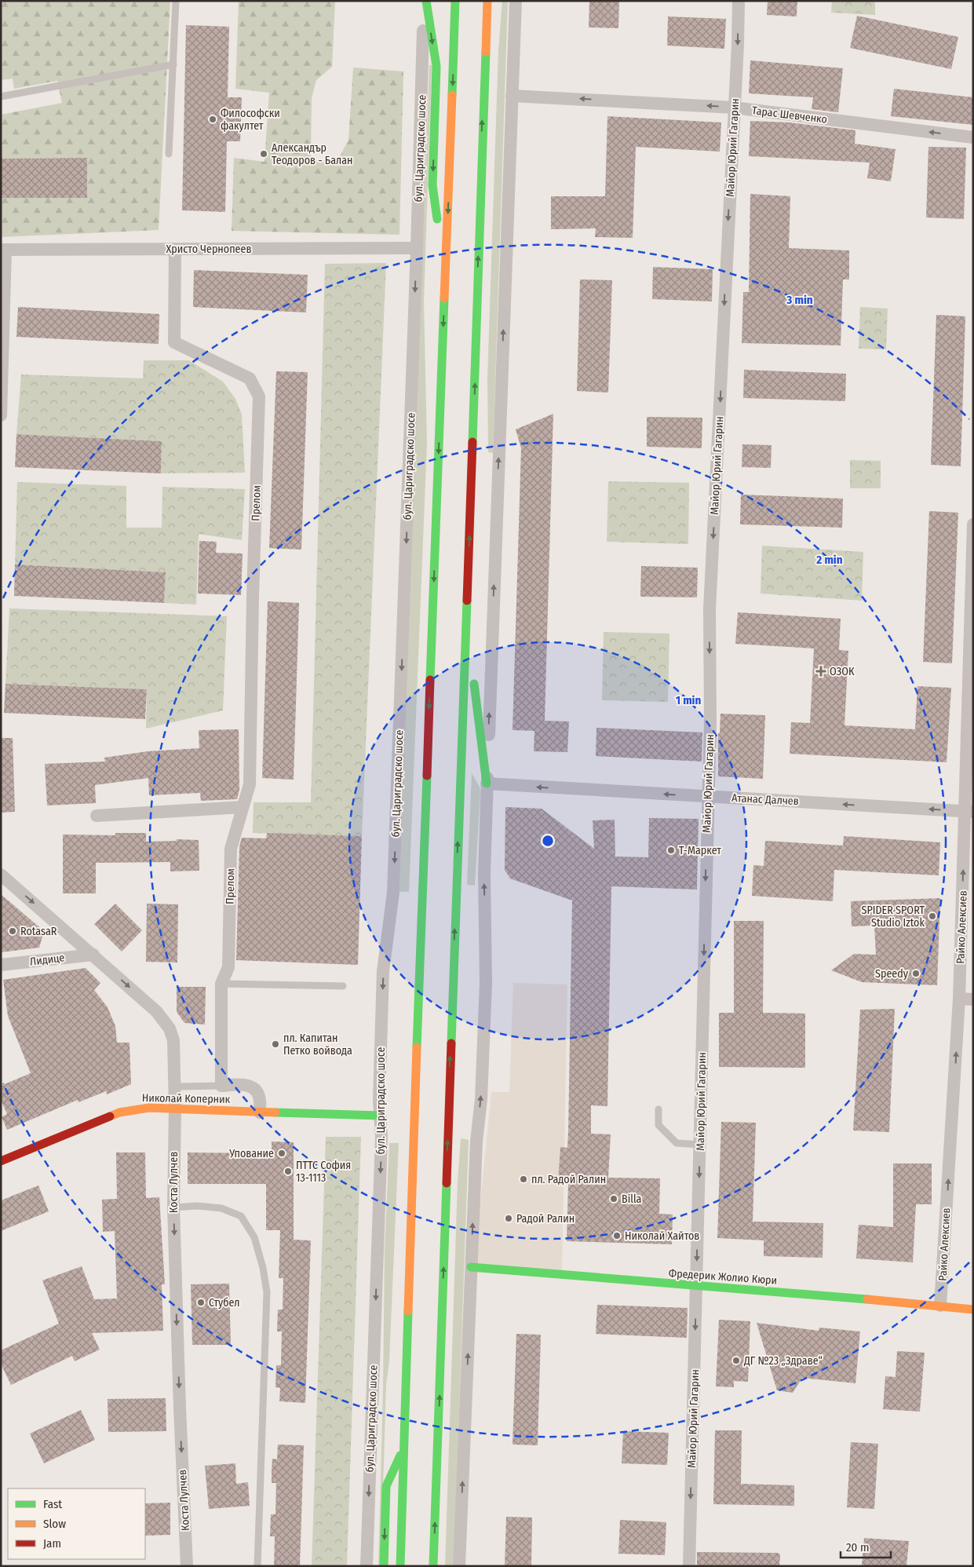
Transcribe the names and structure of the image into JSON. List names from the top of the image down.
{
  "streets": {
    "main road": ["Николай Коперник", "Фредерик Жолио Кюри"],
    "street": [
      "Тарас Шевченко",
      "Майор Юрий Гагарин",
      "бул. Цариградско шосе",
      "Христо Чернопеев",
      "Прелом",
      "Атанас Далчев",
      "Райко Алексиев",
      "Лидице",
      "Коста Лулчев"
    ]
  },
  "crossings": [
    ["Тарас Шевченко", "Майор Юрий Гагарин"],
    ["Майор Юрий Гагарин", "Атанас Далчев"],
    ["Майор Юрий Гагарин", "Фредерик Жолио Кюри"],
    ["бул. Цариградско шосе", "Христо Чернопеев"],
    ["бул. Цариградско шосе", "Николай Коперник"],
    ["Христо Чернопеев", "Прелом"],
    ["Атанас Далчев", "Райко Алексиев"],
    ["Райко Алексиев", "Фредерик Жолио Кюри"],
    ["Лидице", "Коста Лулчев"],
    ["Николай Коперник", "Коста Лулчев"]
  ],
  "one_way": [
    "Тарас Шевченко",
    "Майор Юрий Гагарин",
    "Атанас Далчев",
    "Райко Алексиев",
    "Коста Лулчев"
  ],
  "places": {
    "other": [
      "Философски факултет",
      "Александър Теодоров - Балан",
      "Т-Маркет",
      "SPIDER SPORT Studio Iztok",
      "RotasaR",
      "Speedy",
      "пл. Капитан Петко войвода",
      "Упование",
      "ПТТС София 13-1113",
      "пл. Радой Ралин",
      "Billa",
      "Радой Ралин",
      "Николай Хайтов",
      "Стубел",
      "ДГ №23 „Здраве“"
    ],
    "health": ["ОЗОК"]
  },
  "legend": ["Fast", "Slow", "Jam"],
  "scale_bar": "20 m",
  "rings": ["3 min", "2 min", "1 min"]
}
